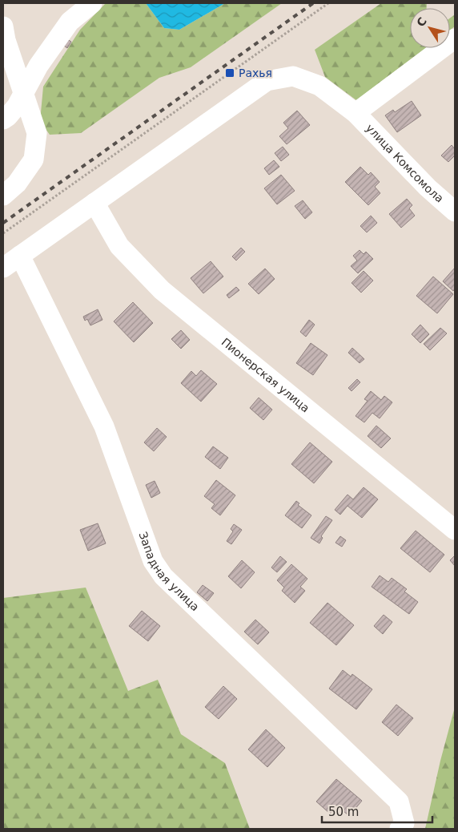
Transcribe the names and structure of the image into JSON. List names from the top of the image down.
{
  "streets": {
    "street": ["улица Комсомола", "Пионерская улица", "Западная улица"]
  },
  "crossings": [
    ["улица Комсомола", "Пионерская улица"],
    ["улица Комсомола", "Западная улица"]
  ],
  "places": {
    "transit": ["Рахья"]
  },
  "scale_bar": "50 m",
  "north": "top left"
}
